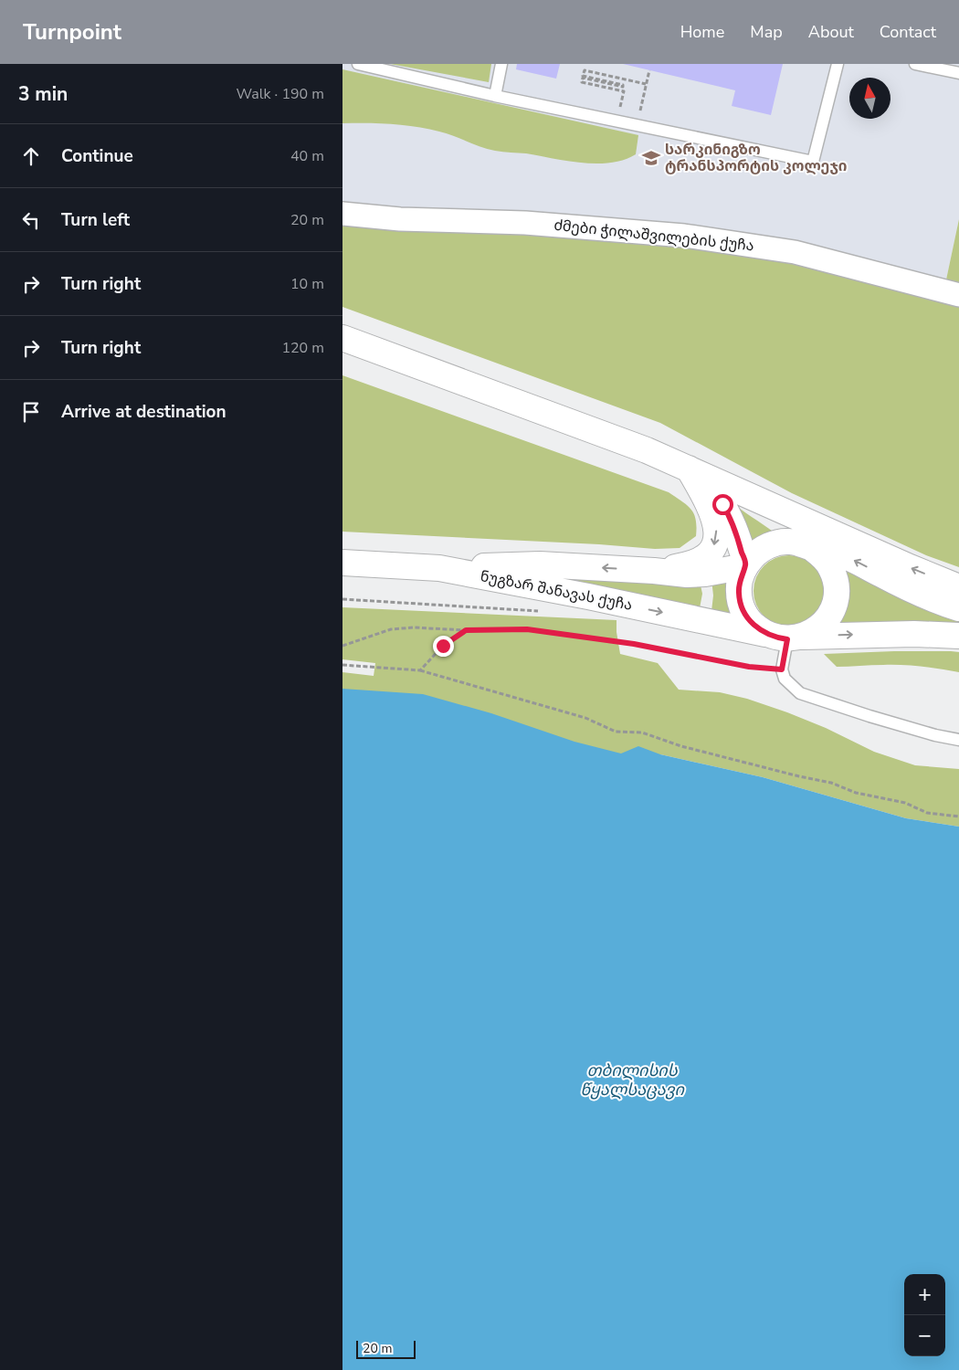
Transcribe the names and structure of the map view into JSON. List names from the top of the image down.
{
  "streets": {
    "main road": ["ნუგზარ შანავას ქუჩა"],
    "street": ["ძმები ჭილაშვილების ქუჩა"]
  },
  "water": ["თბილისის წყალსაცავი"],
  "places": {
    "school or university": ["სარკინიგზო ტრანსპორტის კოლეჯი"]
  },
  "scale_bar": "20 m",
  "north": "top",
  "page": {
    "header": "Turnpoint",
    "nav": [
      "Home",
      "Map",
      "About",
      "Contact"
    ],
    "heading": ["3 min", "Walk · 190 m"],
    "list": [
      ["Continue", "40 m"],
      ["Turn left", "20 m"],
      ["Turn right", "10 m"],
      ["Turn right", "120 m"],
      "Arrive at destination"
    ],
    "map_buttons": ["+", "−"],
    "scale": "20 m"
  }
}
